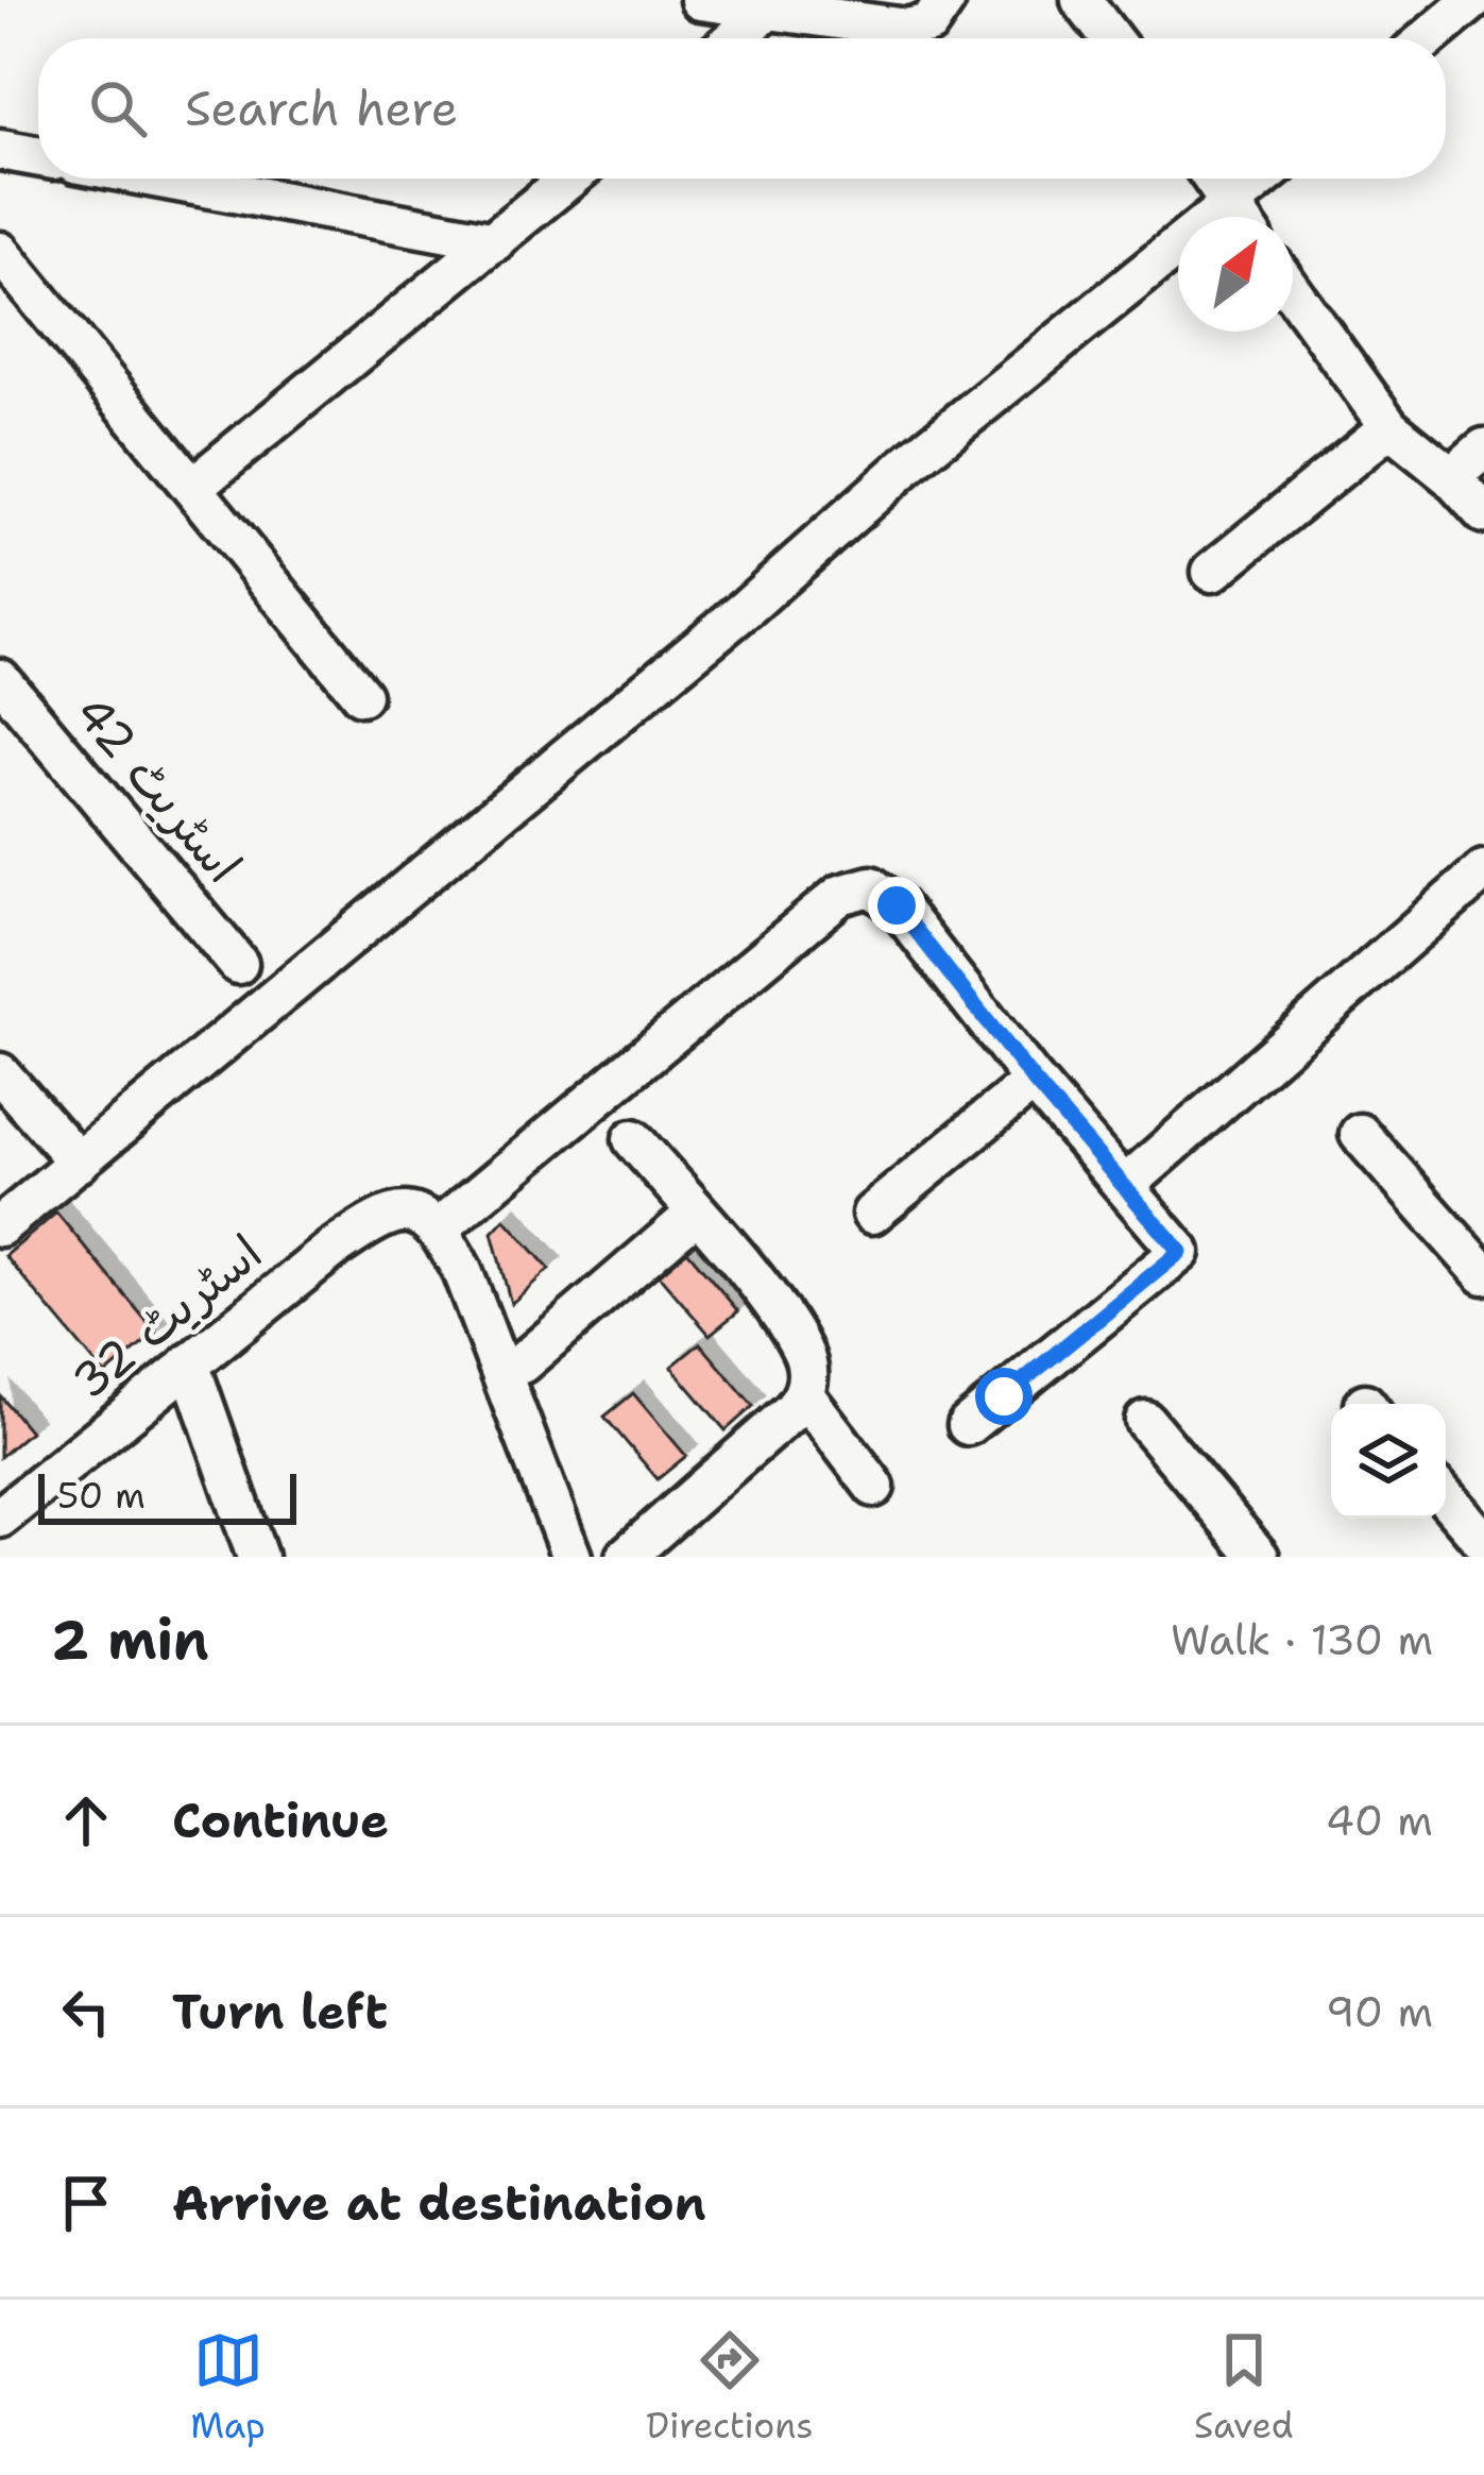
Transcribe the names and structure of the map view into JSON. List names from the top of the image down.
{
  "streets": {
    "street": ["اسٹریٹ 42", "اسٹریٹ 32"]
  },
  "scale_bar": "50 m",
  "north": "top right",
  "page": {
    "search": "Search here",
    "scale": "50 m",
    "heading": ["2 min", "Walk · 130 m"],
    "list": [
      ["Continue", "40 m"],
      ["Turn left", "90 m"],
      "Arrive at destination"
    ],
    "nav": ["Map", "Directions", "Saved"]
  }
}
